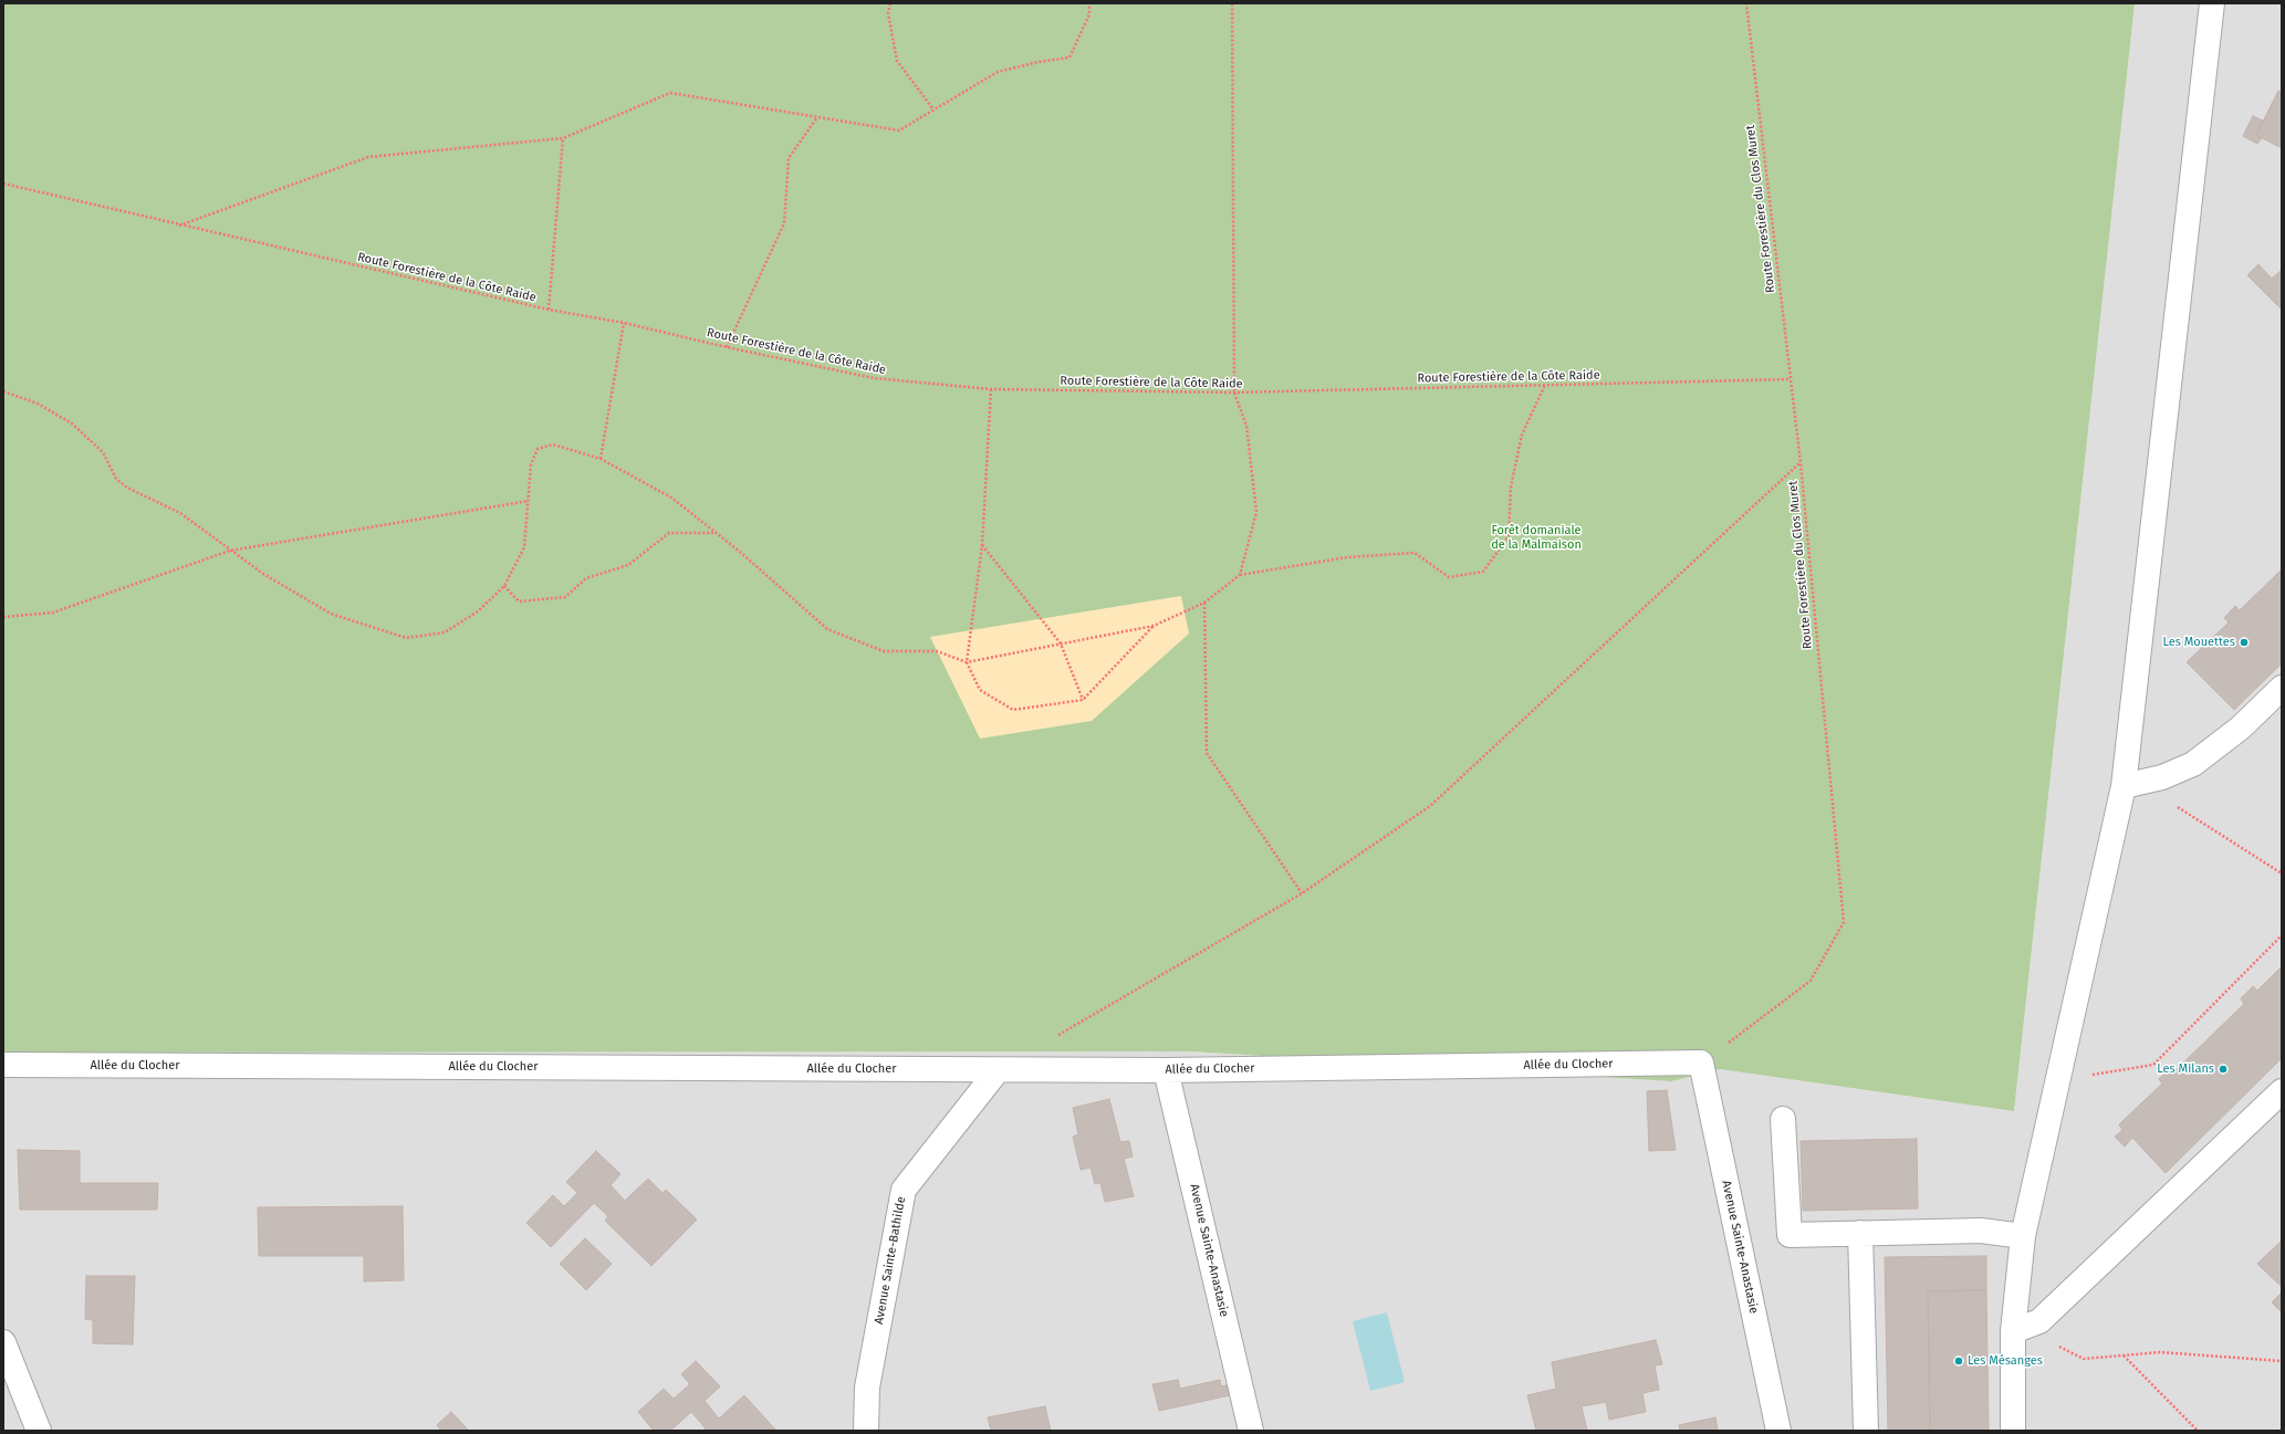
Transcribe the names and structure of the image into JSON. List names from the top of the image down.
{
  "streets": {
    "street": ["Allée du Clocher", "Avenue Sainte-Anastasie", "Avenue Sainte-Bathilde"],
    "path": ["Route Forestière du Clos Muret", "Route Forestière de la Côte Raide"]
  },
  "crossings": [
    ["Route Forestière du Clos Muret", "Route Forestière de la Côte Raide"],
    ["Route Forestière du Clos Muret", "Allée du Clocher"],
    ["Route Forestière du Clos Muret", "Avenue Sainte-Anastasie"],
    ["Allée du Clocher", "Avenue Sainte-Anastasie"],
    ["Allée du Clocher", "Avenue Sainte-Bathilde"]
  ],
  "parks": ["Forêt domaniale de la Malmaison"],
  "places": ["Les Mouettes", "Les Milans", "Les Mésanges"]
}
